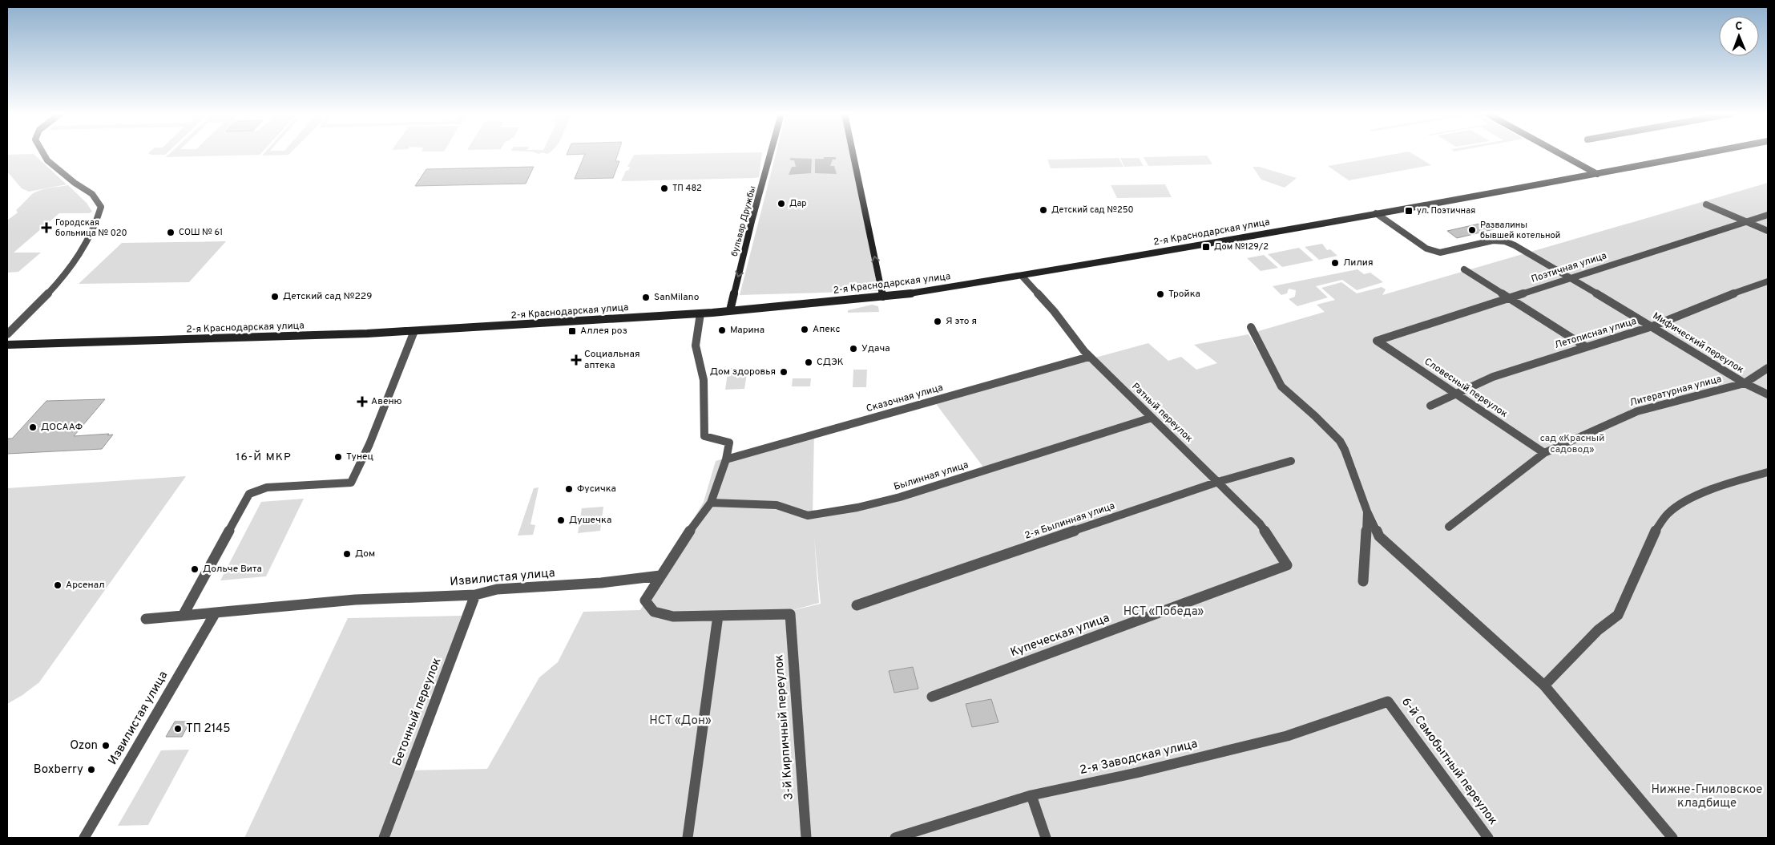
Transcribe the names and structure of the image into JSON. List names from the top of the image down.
{
  "streets": {
    "street": [
      "бульвар Дружбы",
      "2-я Краснодарская улица",
      "Поэтичная улица",
      "Летописная улица",
      "Мифический переулок",
      "Словесный переулок",
      "Литературная улица",
      "Сказочная улица",
      "Ратный переулок",
      "Былинная улица",
      "2-я Былинная улица",
      "Извилистая улица",
      "Купеческая улица",
      "Бетонный переулок",
      "3-й Кирпичный переулок",
      "2-я Заводская улица",
      "6-й Самобытный переулок"
    ]
  },
  "crossings": [
    ["бульвар Дружбы", "2-я Краснодарская улица"],
    ["2-я Краснодарская улица", "Мифический переулок"],
    ["2-я Краснодарская улица", "Ратный переулок"],
    ["Поэтичная улица", "Мифический переулок"],
    ["Поэтичная улица", "Словесный переулок"],
    ["Летописная улица", "Мифический переулок"],
    ["Летописная улица", "Словесный переулок"],
    ["Мифический переулок", "Литературная улица"],
    ["Словесный переулок", "Литературная улица"],
    ["Сказочная улица", "Ратный переулок"],
    ["Ратный переулок", "Былинная улица"],
    ["Ратный переулок", "2-я Былинная улица"],
    ["Ратный переулок", "Купеческая улица"],
    ["Извилистая улица", "Бетонный переулок"],
    ["2-я Заводская улица", "6-й Самобытный переулок"]
  ],
  "one_way": ["бульвар Дружбы"],
  "districts": ["16-Й МКР"],
  "parks": [
    "сад «Красный садовод»",
    "НСТ «Победа»",
    "НСТ «Дон»",
    "Нижне-Гниловское кладбище"
  ],
  "places": {
    "other": [
      "ТП 482",
      "Дар",
      "Детский сад №250",
      "Развалины бывшей котельной",
      "СОШ № 61",
      "Лилия",
      "Тройка",
      "Детский сад №229",
      "SanMilano",
      "Я это я",
      "Апекс",
      "Марина",
      "Удача",
      "СДЭК",
      "Дом здоровья",
      "ДОСААФ",
      "Тунец",
      "Фусичка",
      "Душечка",
      "Дом",
      "Дольче Вита",
      "Арсенал",
      "ТП 2145",
      "Ozon",
      "Boxberry"
    ],
    "transit": ["ул. Поэтичная", "Дом №129/2", "Аллея роз"],
    "health": ["Городская больница № 020", "Социальная аптека", "Авеню"]
  },
  "north": "top"
}
